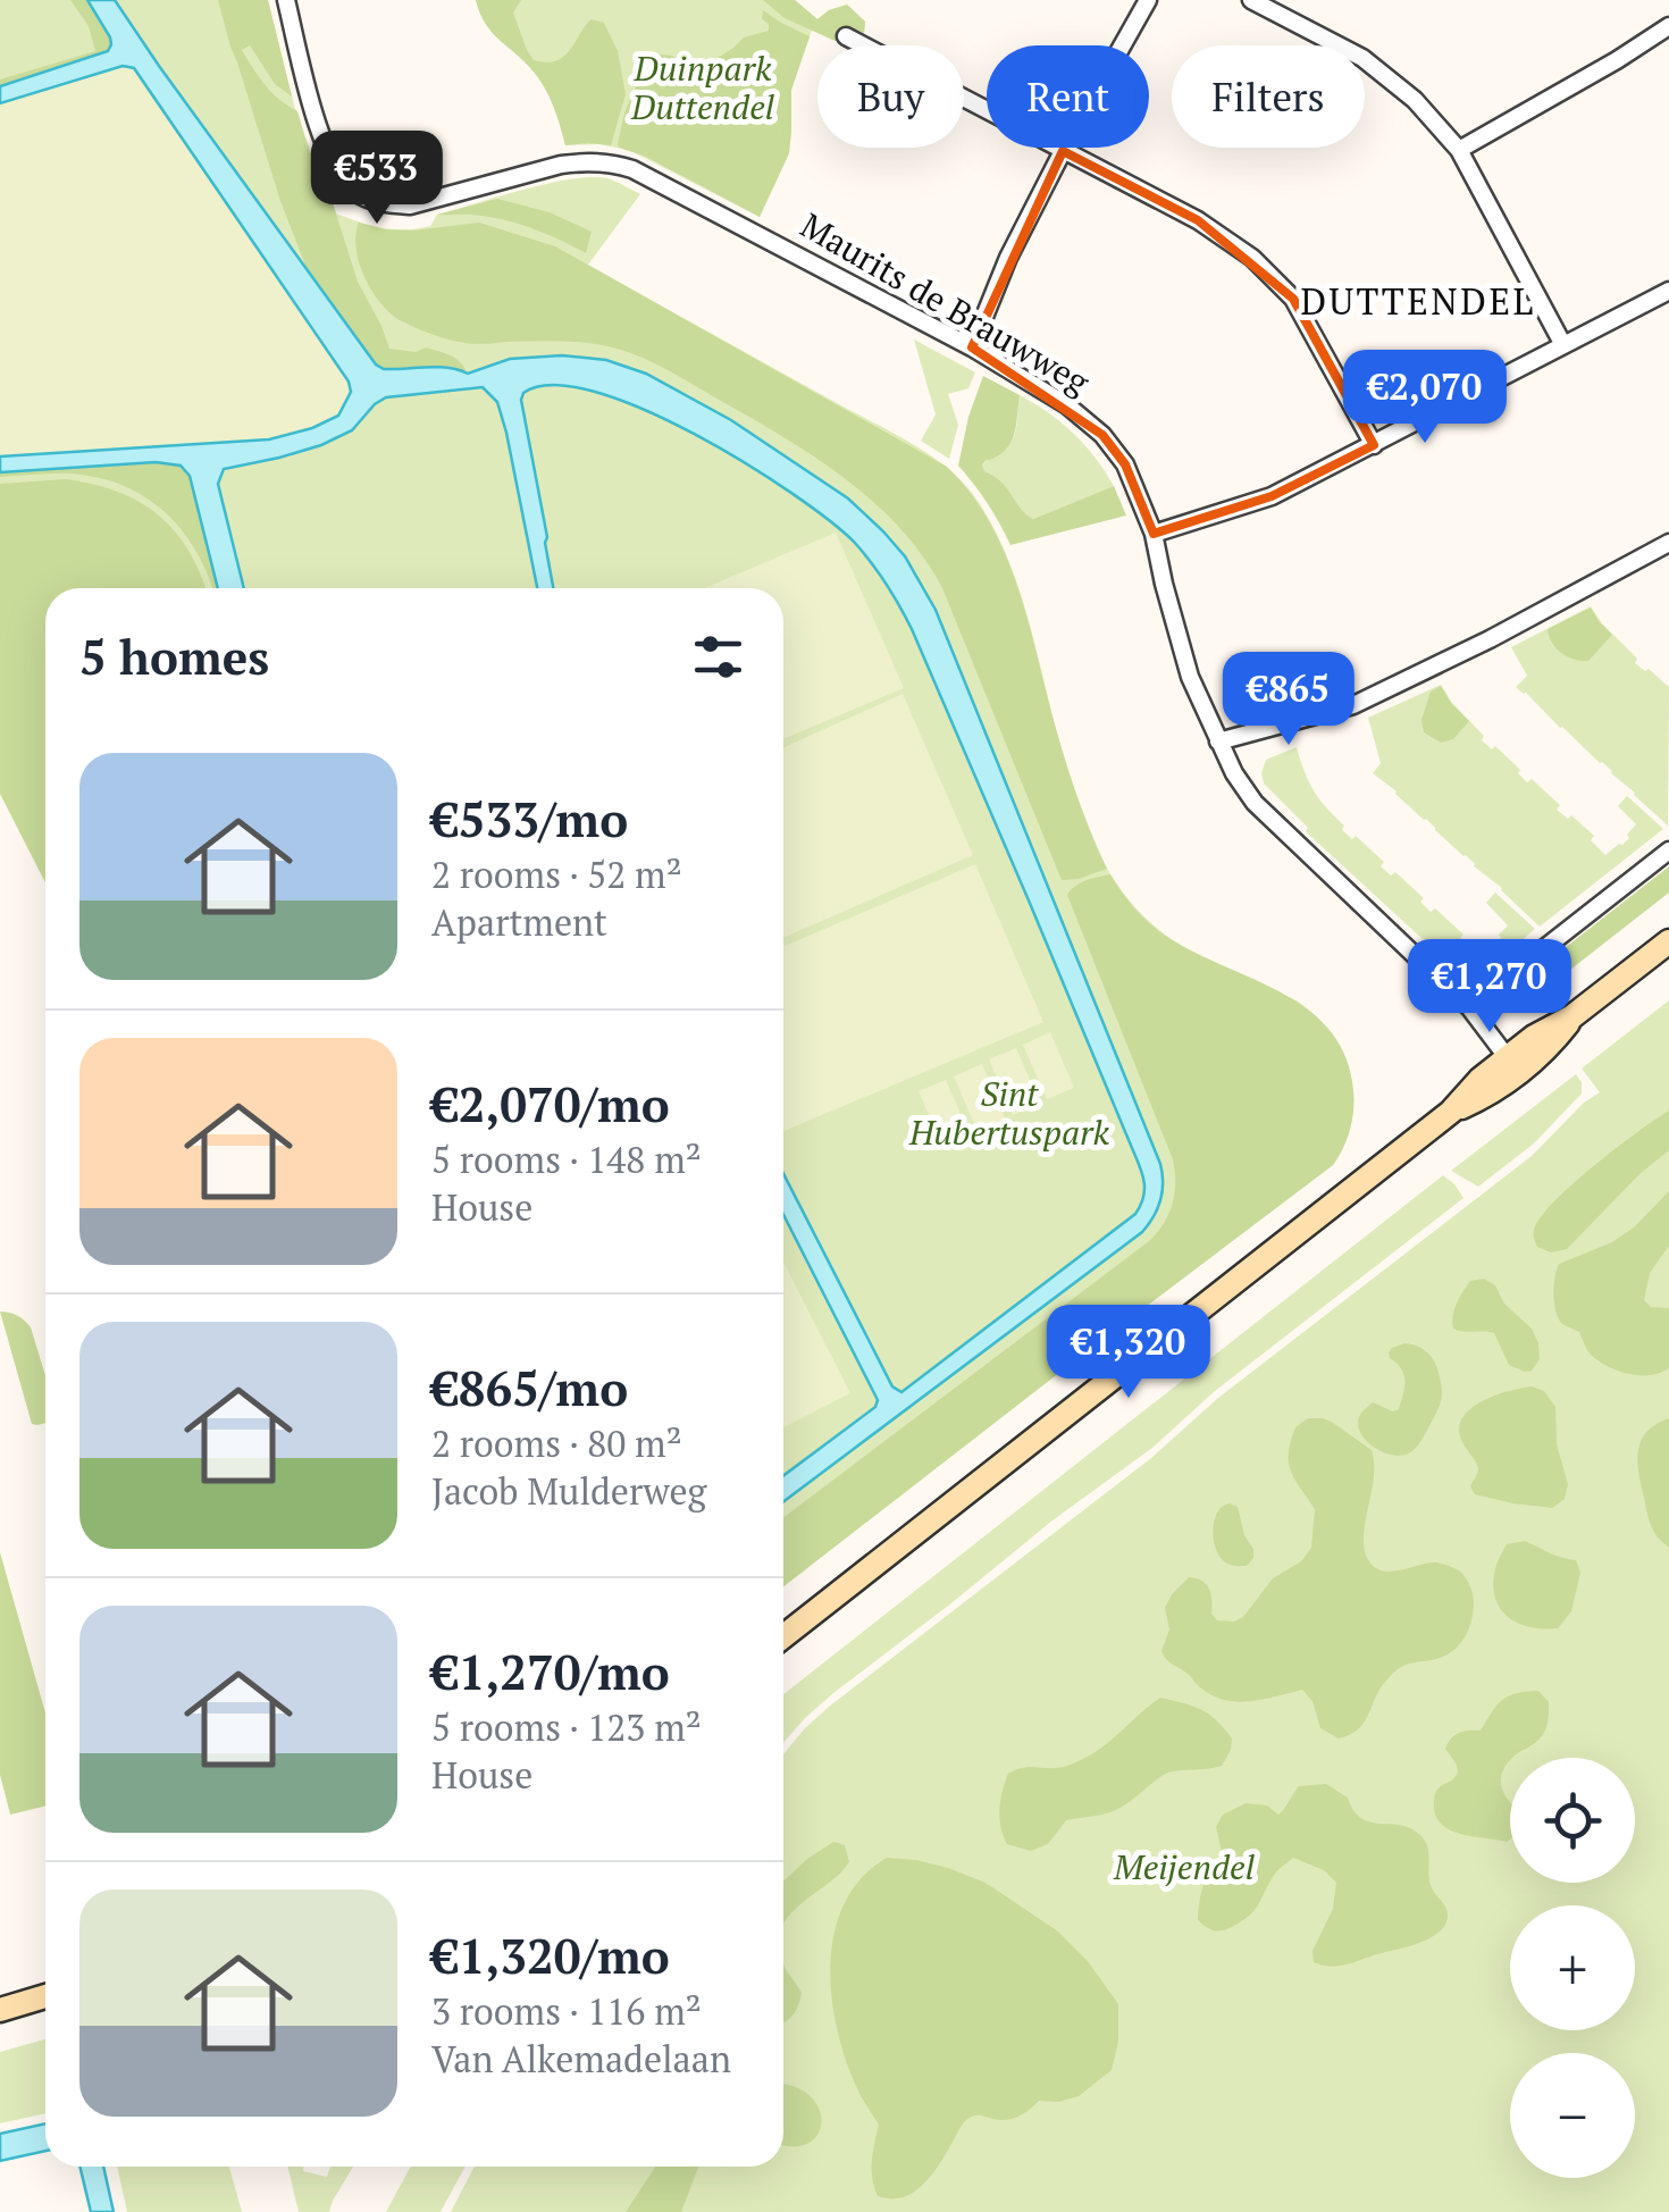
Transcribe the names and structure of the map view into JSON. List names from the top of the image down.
{
  "streets": {
    "street": ["Maurits de Brauwweg"]
  },
  "districts": ["DUTTENDEL"],
  "parks": ["Duinpark Duttendel", "Sint Hubertuspark", "Meijendel"],
  "page": {
    "chip": ["Buy", "Rent", "Filters"],
    "price": [
      "€533",
      "€2,070",
      "€865",
      "€1,270",
      "€1,320"
    ],
    "heading": "5 homes",
    "list": [
      {
        "name": "€533/mo",
        "note": "2 rooms · 52 m² · Apartment"
      },
      {
        "name": "€2,070/mo",
        "note": "5 rooms · 148 m² · House"
      },
      {
        "name": "€865/mo",
        "note": "2 rooms · 80 m² · Jacob Mulderweg"
      },
      {
        "name": "€1,270/mo",
        "note": "5 rooms · 123 m² · House"
      },
      {
        "name": "€1,320/mo",
        "note": "3 rooms · 116 m² · Van Alkemadelaan"
      }
    ],
    "map_buttons": ["+", "−"]
  }
}
